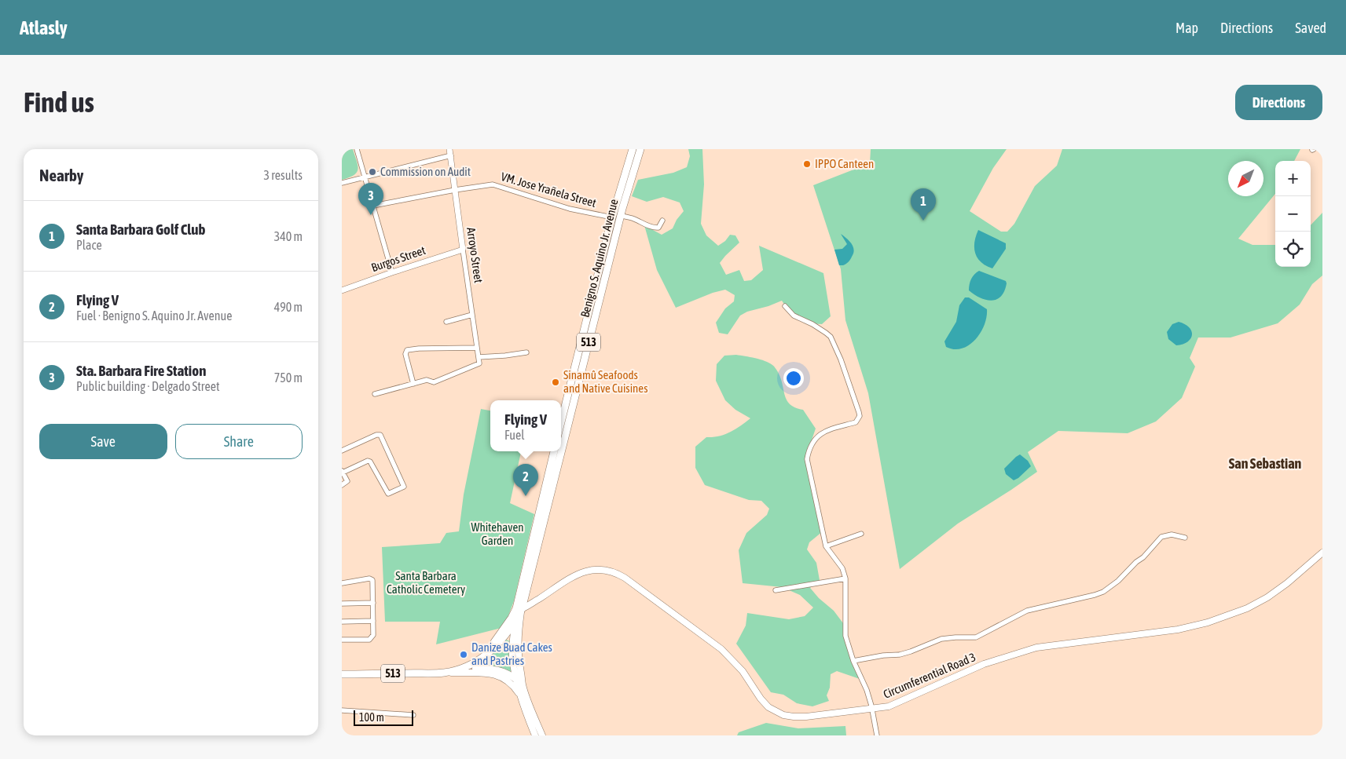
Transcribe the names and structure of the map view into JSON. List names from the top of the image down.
{
  "streets": {
    "main road": ["Benigno S. Aquino Jr. Avenue", "513", "Circumferential Road 3"],
    "street": ["VM. Jose Yrañela Street", "Arroyo Street", "Burgos Street"]
  },
  "crossings": [
    ["VM. Jose Yrañela Street", "Arroyo Street"],
    ["VM. Jose Yrañela Street", "Benigno S. Aquino Jr. Avenue"],
    ["Arroyo Street", "Burgos Street"],
    ["Benigno S. Aquino Jr. Avenue", "513"],
    ["Benigno S. Aquino Jr. Avenue", "Circumferential Road 3"]
  ],
  "districts": ["San Sebastian"],
  "parks": ["Whitehaven Garden", "Santa Barbara Catholic Cemetery"],
  "places": [
    "IPPO Canteen",
    "Commission on Audit",
    "Sinamû Seafoods and Native Cuisines",
    "Danize Buad Cakes and Pastries"
  ],
  "scale_bar": "100 m",
  "north": "bottom left",
  "page": {
    "header": "Atlasly",
    "nav": ["Map", "Directions", "Saved"],
    "buttons": [
      "Directions",
      ["Save", "Share"]
    ],
    "title": "Find us",
    "heading": ["Nearby", "3 results"],
    "map_buttons": ["+", "−"],
    "pins": ["3", "1", "2"],
    "list": [
      {
        "mark": "1",
        "name": "Santa Barbara Golf Club",
        "note": "Place",
        "value": "340 m"
      },
      {
        "mark": "2",
        "name": "Flying V",
        "note": "Fuel · Benigno S. Aquino Jr. Avenue",
        "value": "490 m"
      },
      {
        "mark": "3",
        "name": "Sta. Barbara Fire Station",
        "note": "Public building · Delgado Street",
        "value": "750 m"
      }
    ],
    "popup": ["Flying V", "Fuel"],
    "scale": "100 m"
  }
}
